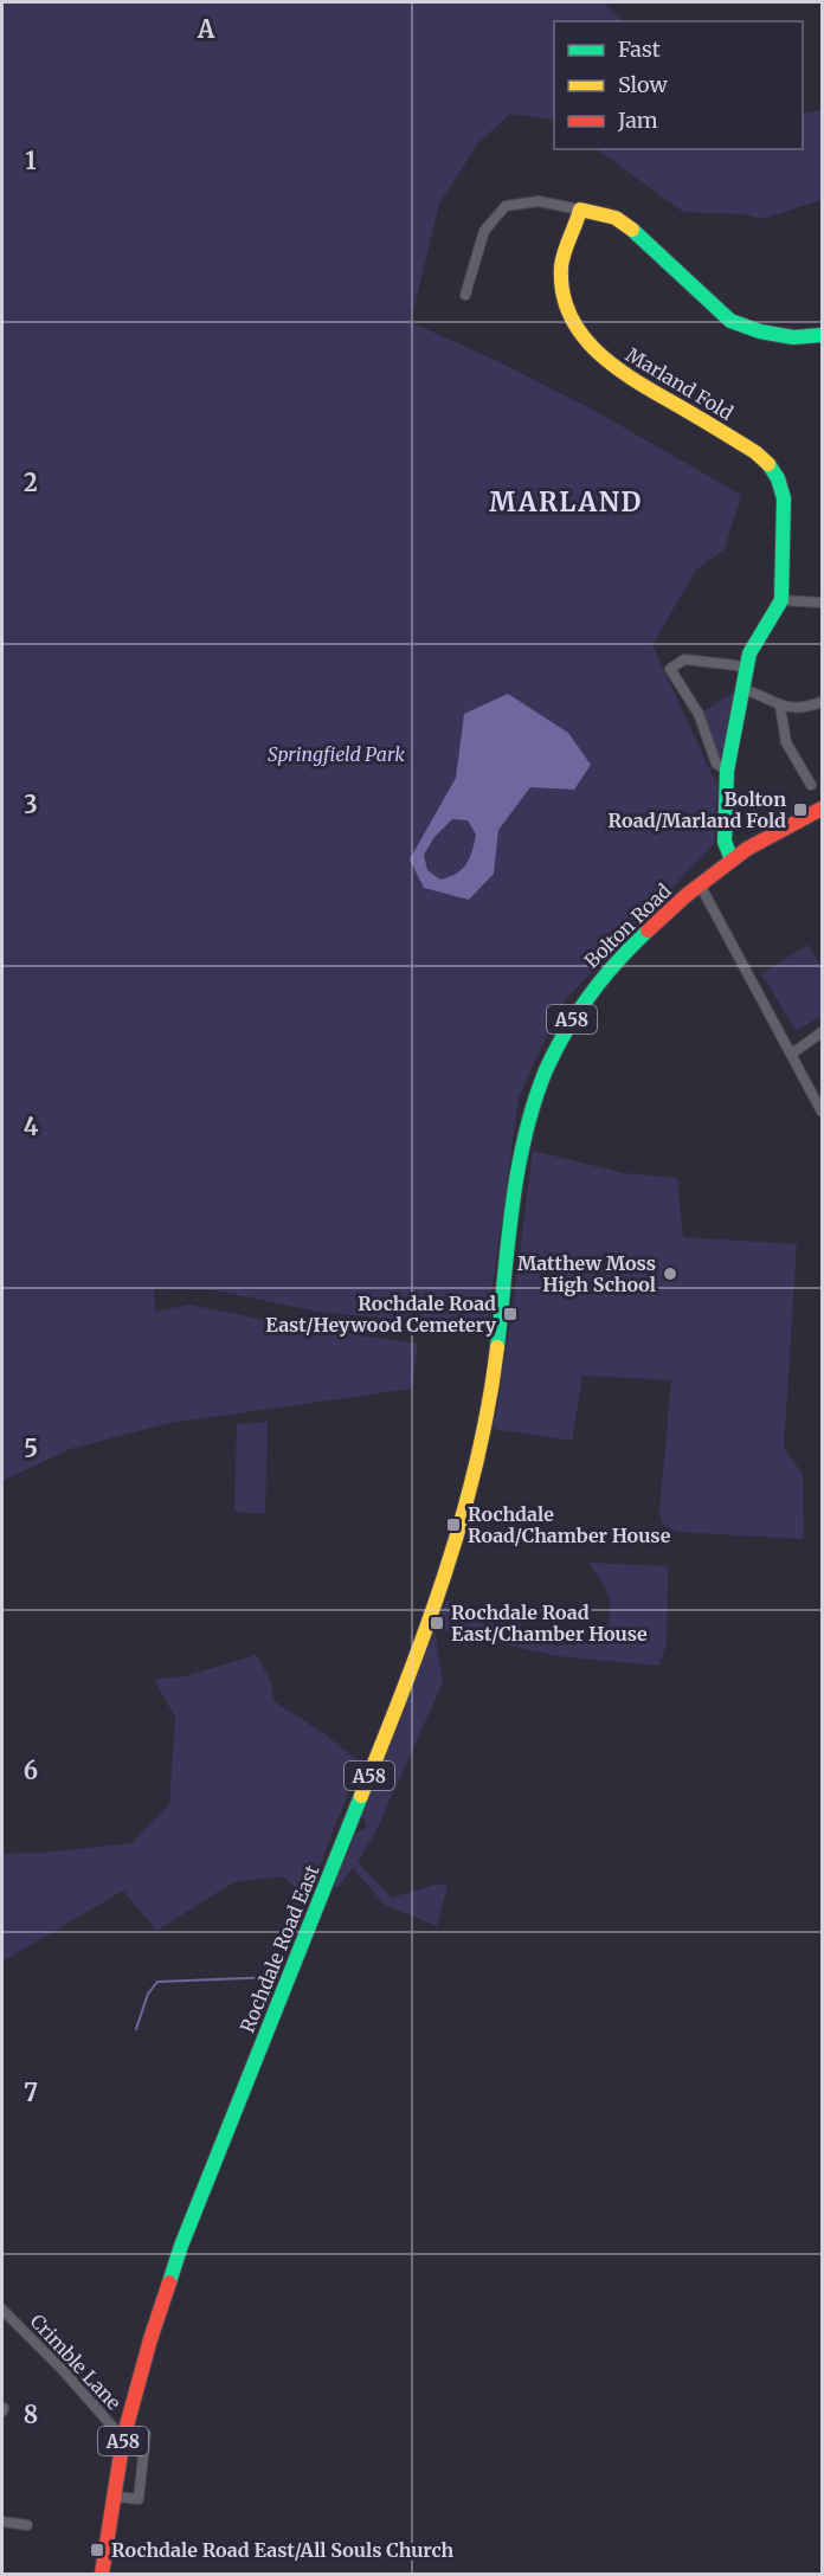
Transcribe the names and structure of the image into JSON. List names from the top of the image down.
{
  "streets": {
    "main road": [
      "Marland Fold",
      "Bolton Road",
      "A58",
      "Rochdale Road East"
    ],
    "street": ["Crimble Lane"]
  },
  "crossings": [
    ["Marland Fold", "Bolton Road"],
    ["Bolton Road", "Rochdale Road East"],
    ["Rochdale Road East", "Crimble Lane"]
  ],
  "districts": ["MARLAND"],
  "parks": ["Springfield Park"],
  "places": {
    "transit": [
      "Bolton Road/Marland Fold",
      "Rochdale Road East/Heywood Cemetery",
      "Rochdale Road/Chamber House",
      "Rochdale Road East/Chamber House",
      "Rochdale Road East/All Souls Church"
    ],
    "other": ["Matthew Moss High School"]
  },
  "legend": ["Fast", "Slow", "Jam"],
  "grid": {
    "columns": ["A"],
    "rows": [
      "1",
      "2",
      "3",
      "4",
      "5",
      "6",
      "7",
      "8"
    ]
  }
}
